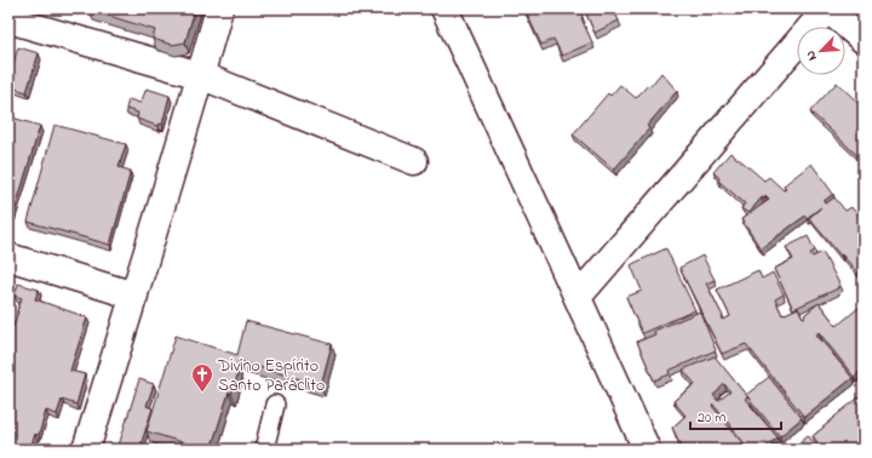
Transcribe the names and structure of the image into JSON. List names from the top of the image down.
{
  "places": {
    "church": ["Divino Espírito Santo Paráclito"]
  },
  "scale_bar": "20 m",
  "north": "bottom left"
}
